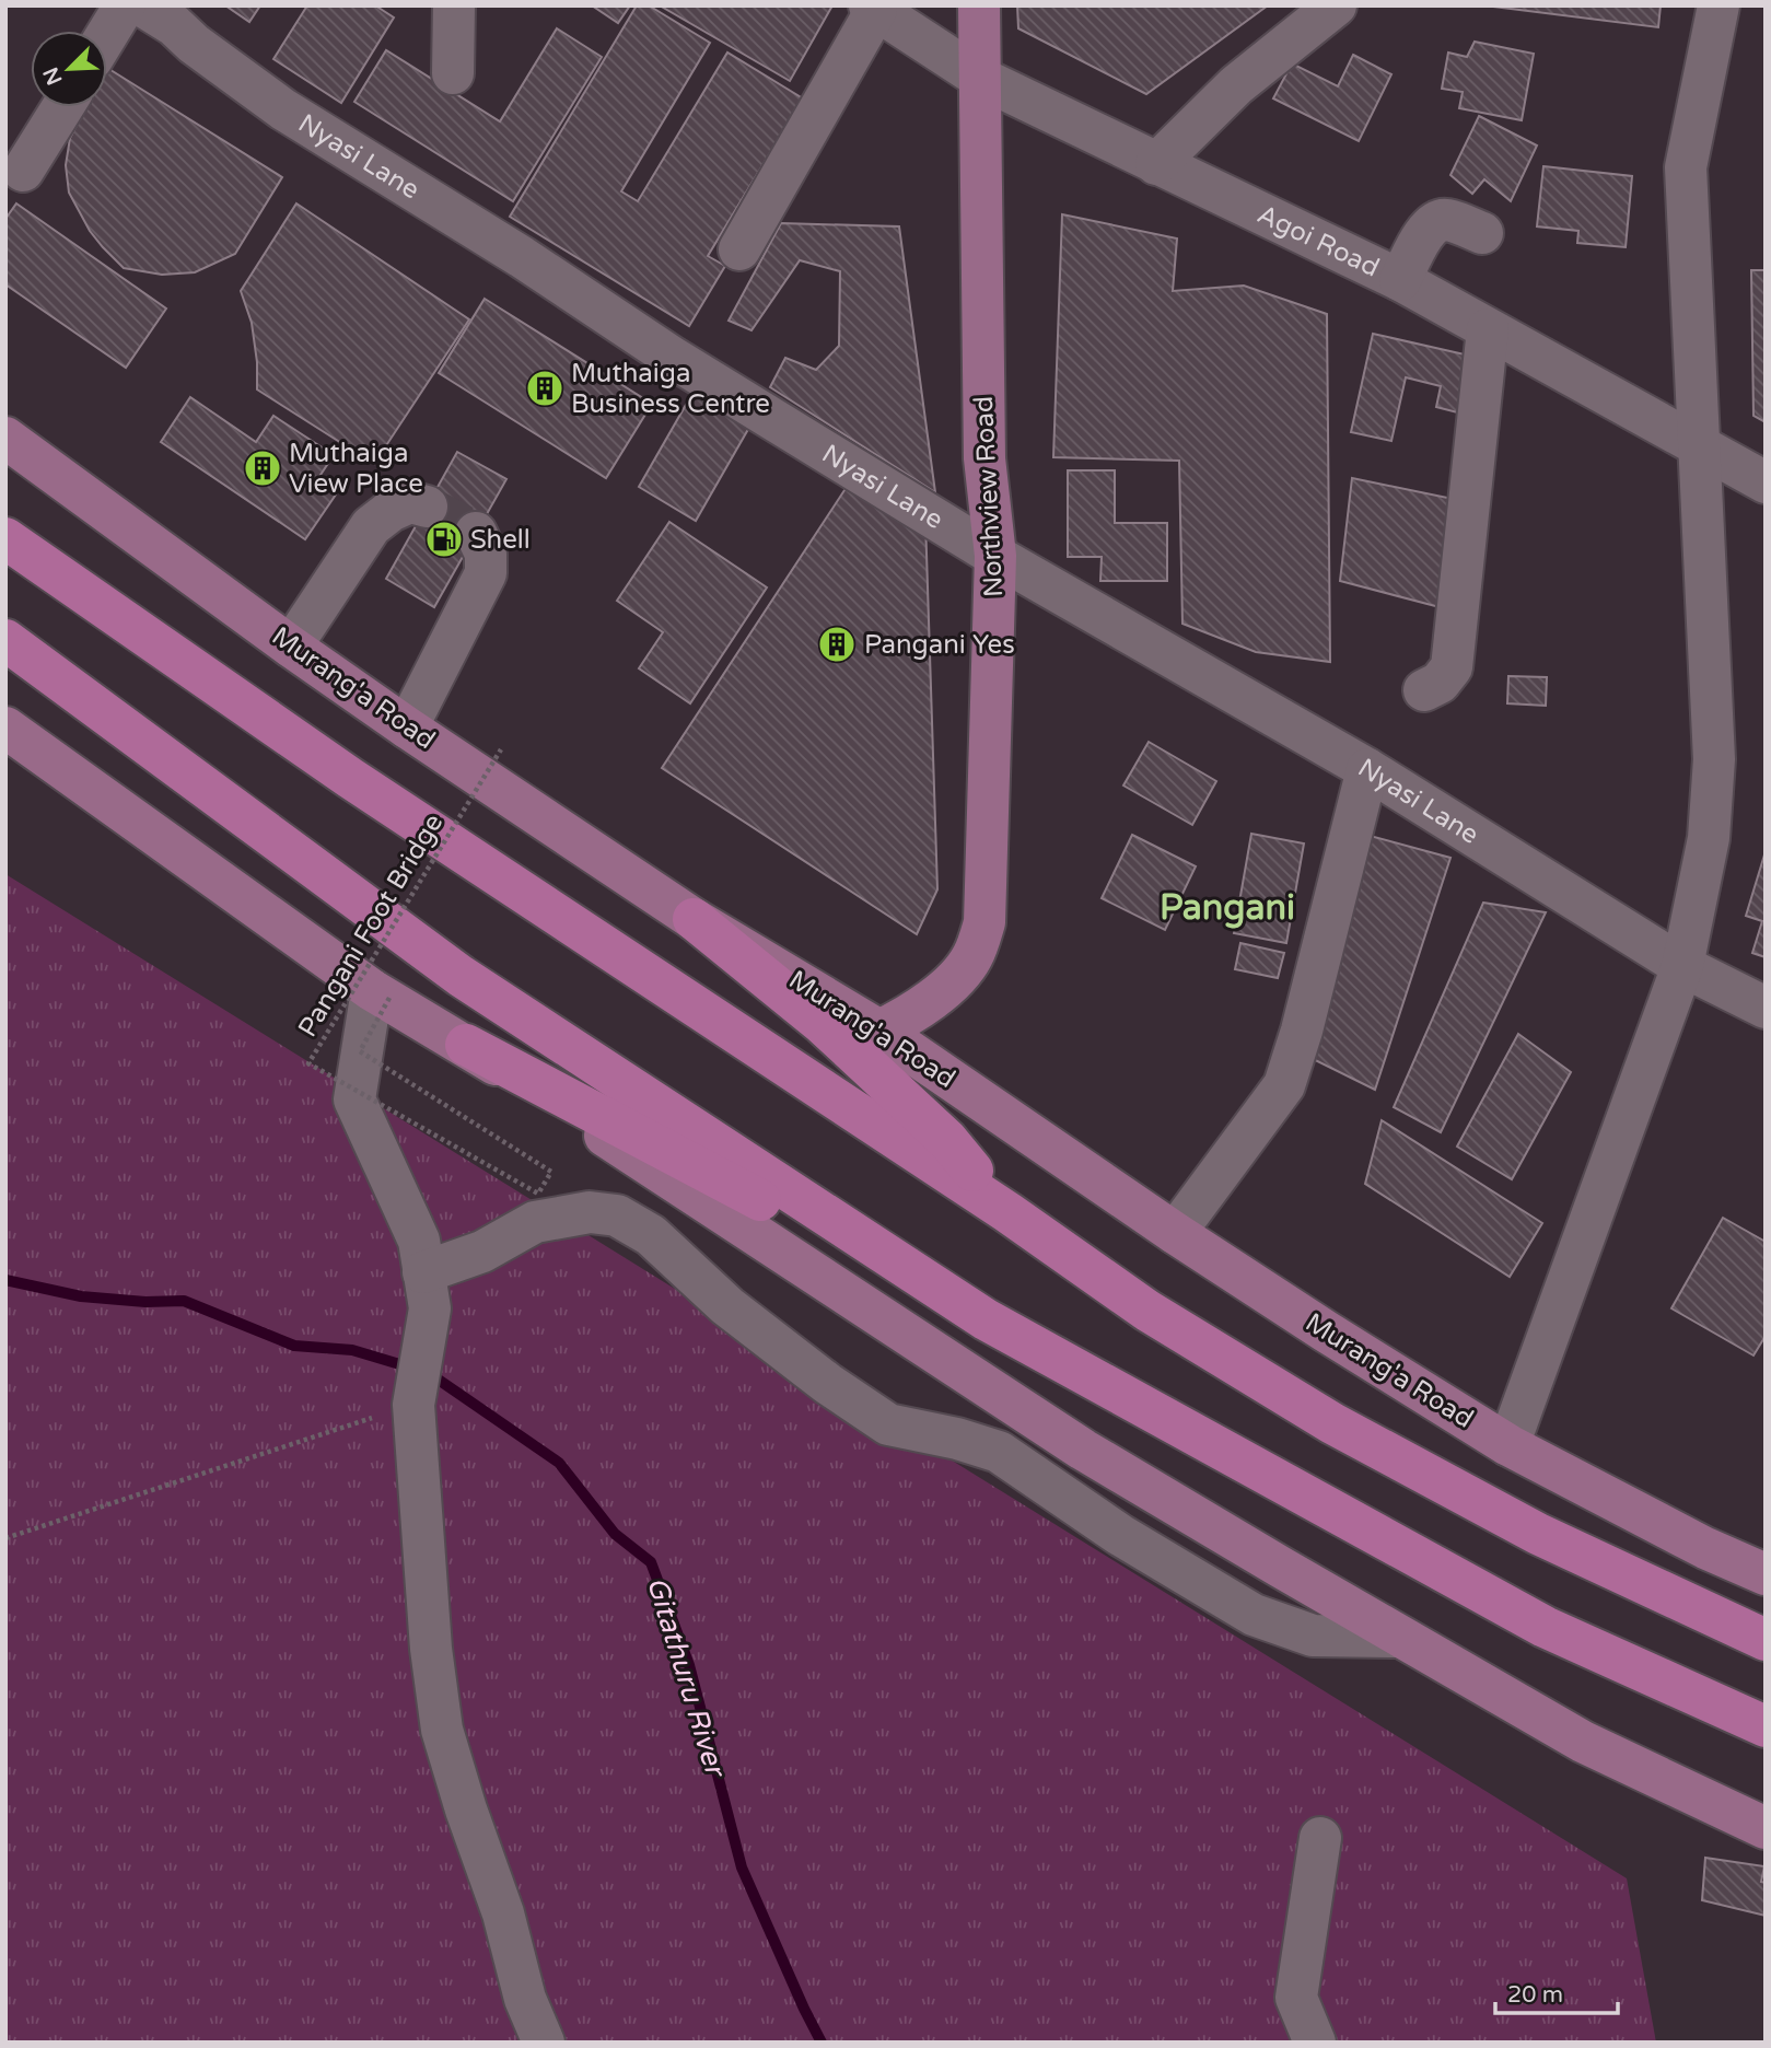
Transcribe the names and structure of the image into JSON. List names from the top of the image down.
{
  "streets": {
    "main road": ["Northview Road", "Murang'a Road"],
    "street": ["Nyasi Lane", "Agoi Road"],
    "path": ["Pangani Foot Bridge"]
  },
  "crossings": [
    ["Nyasi Lane", "Northview Road"],
    ["Agoi Road", "Northview Road"],
    ["Northview Road", "Murang'a Road"]
  ],
  "districts": ["Pangani"],
  "water": ["Gitathuru River"],
  "places": {
    "building": ["Muthaiga Business Centre", "Muthaiga View Place", "Pangani Yes"],
    "fuel station": ["Shell"]
  },
  "scale_bar": "20 m",
  "north": "bottom left"
}
